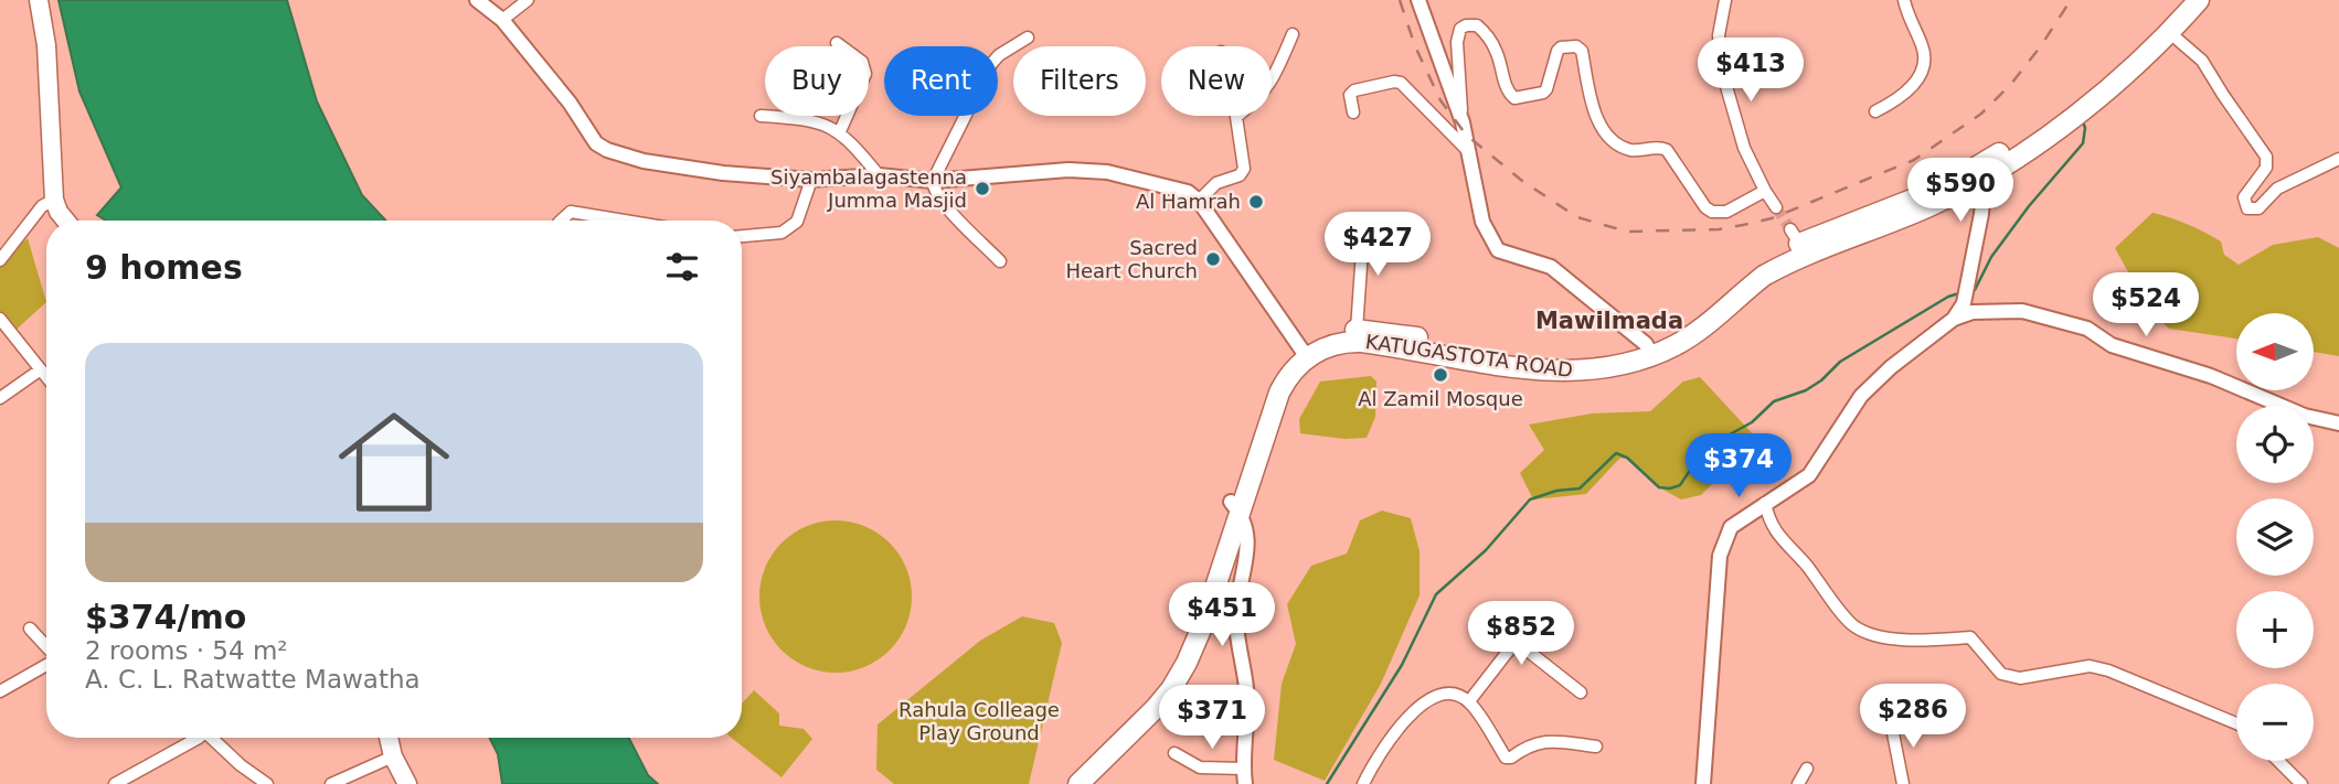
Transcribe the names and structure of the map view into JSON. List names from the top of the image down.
{
  "streets": {
    "highway": ["KATUGASTOTA ROAD"]
  },
  "districts": ["Mawilmada"],
  "parks": ["Rahula Colleage Play Ground"],
  "places": [
    "Siyambalagastenna Jumma Masjid",
    "Al Hamrah",
    "Sacred Heart Church",
    "Al Zamil Mosque"
  ],
  "north": "left",
  "page": {
    "price": [
      "$413",
      "$590",
      "$427",
      "$524",
      "$374",
      "$451",
      "$852",
      "$286",
      "$371"
    ],
    "chip": [
      "Buy",
      "Rent",
      "Filters",
      "New"
    ],
    "heading": "9 homes",
    "map_buttons": ["+", "−"],
    "list": [
      {
        "name": "$374/mo",
        "note": "2 rooms · 54 m² · A. C. L. Ratwatte Mawatha"
      }
    ]
  }
}
